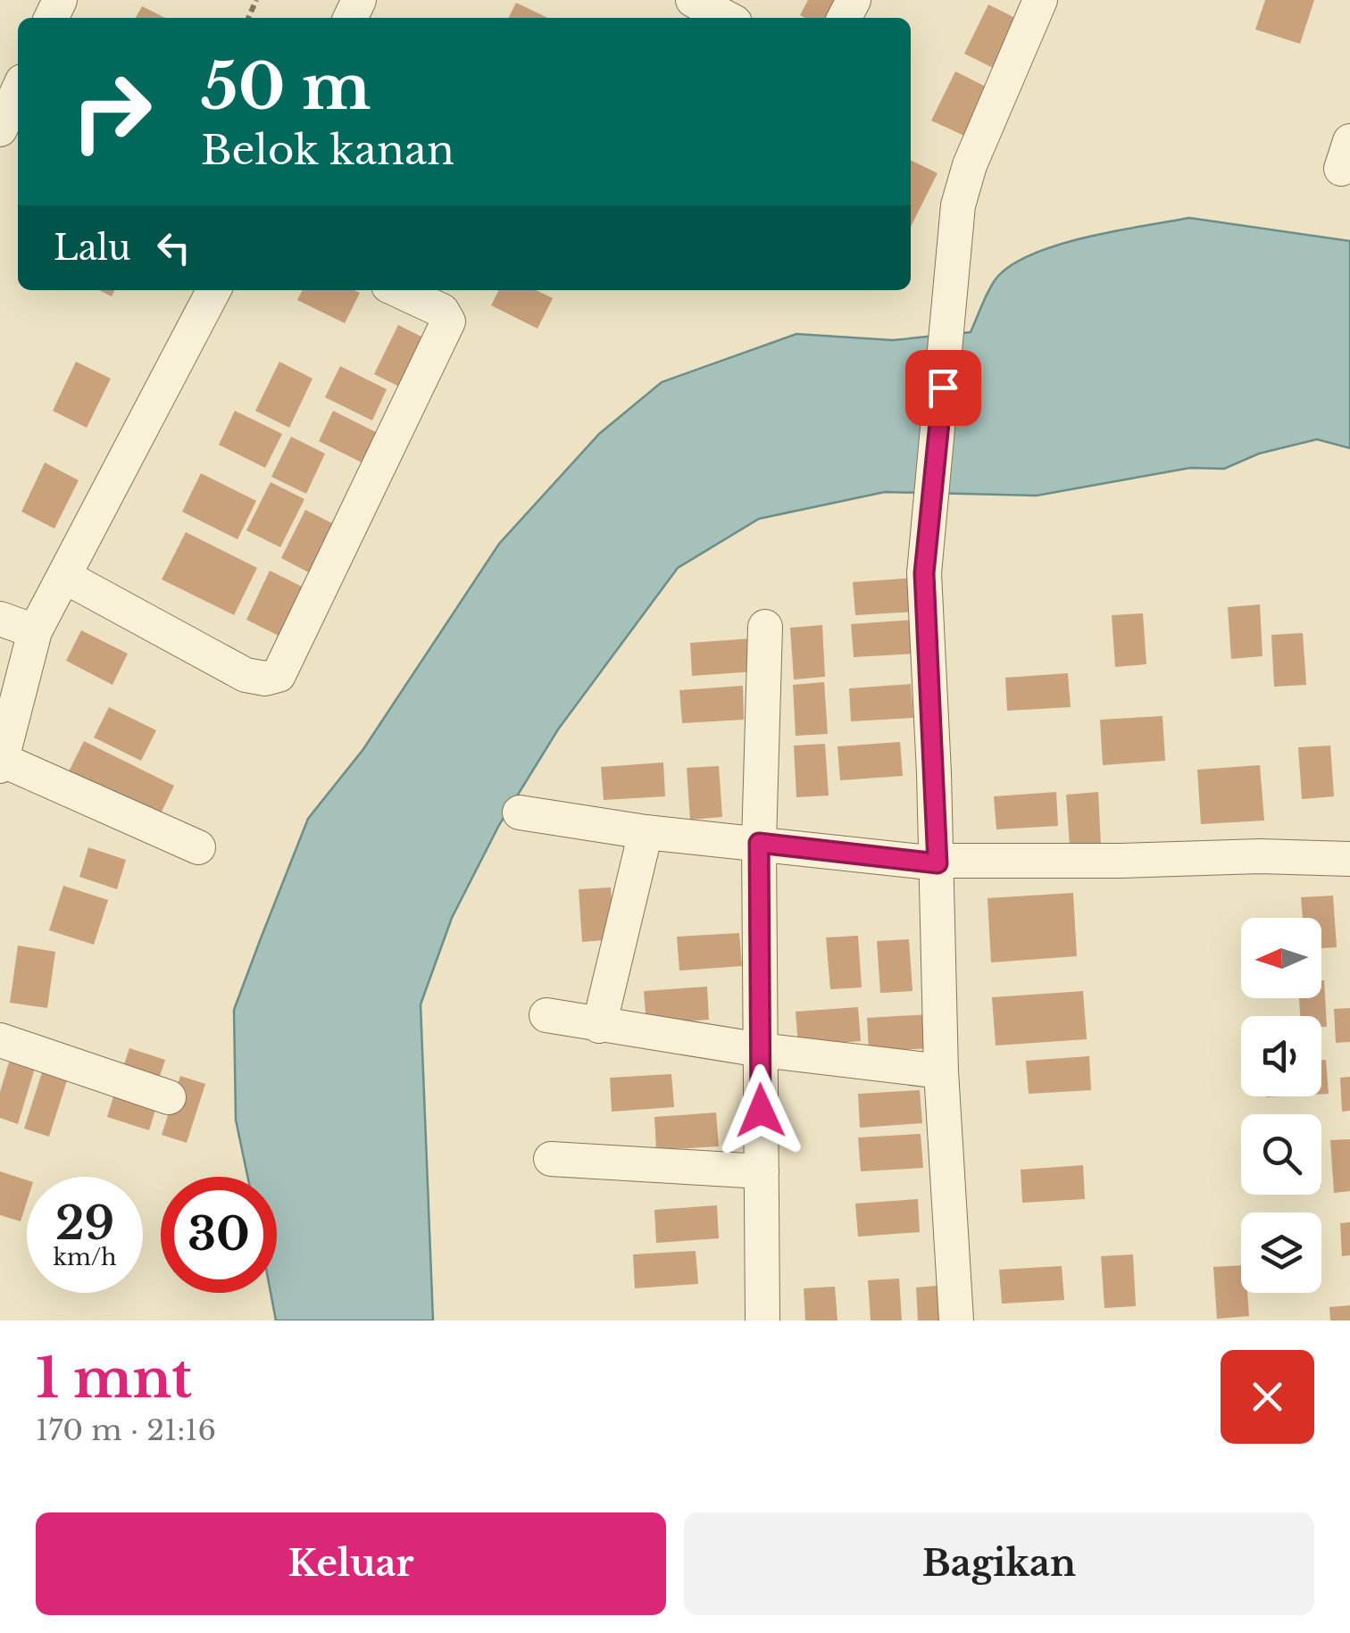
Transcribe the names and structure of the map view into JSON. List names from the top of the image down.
{
  "north": "left",
  "page": {
    "turn": ["50 m", "Belok kanan"],
    "then": "Lalu",
    "speed": "29 km/h",
    "limit": "30",
    "heading": ["1 mnt", "170 m · 21:16"],
    "buttons": ["Keluar", "Bagikan"]
  }
}
